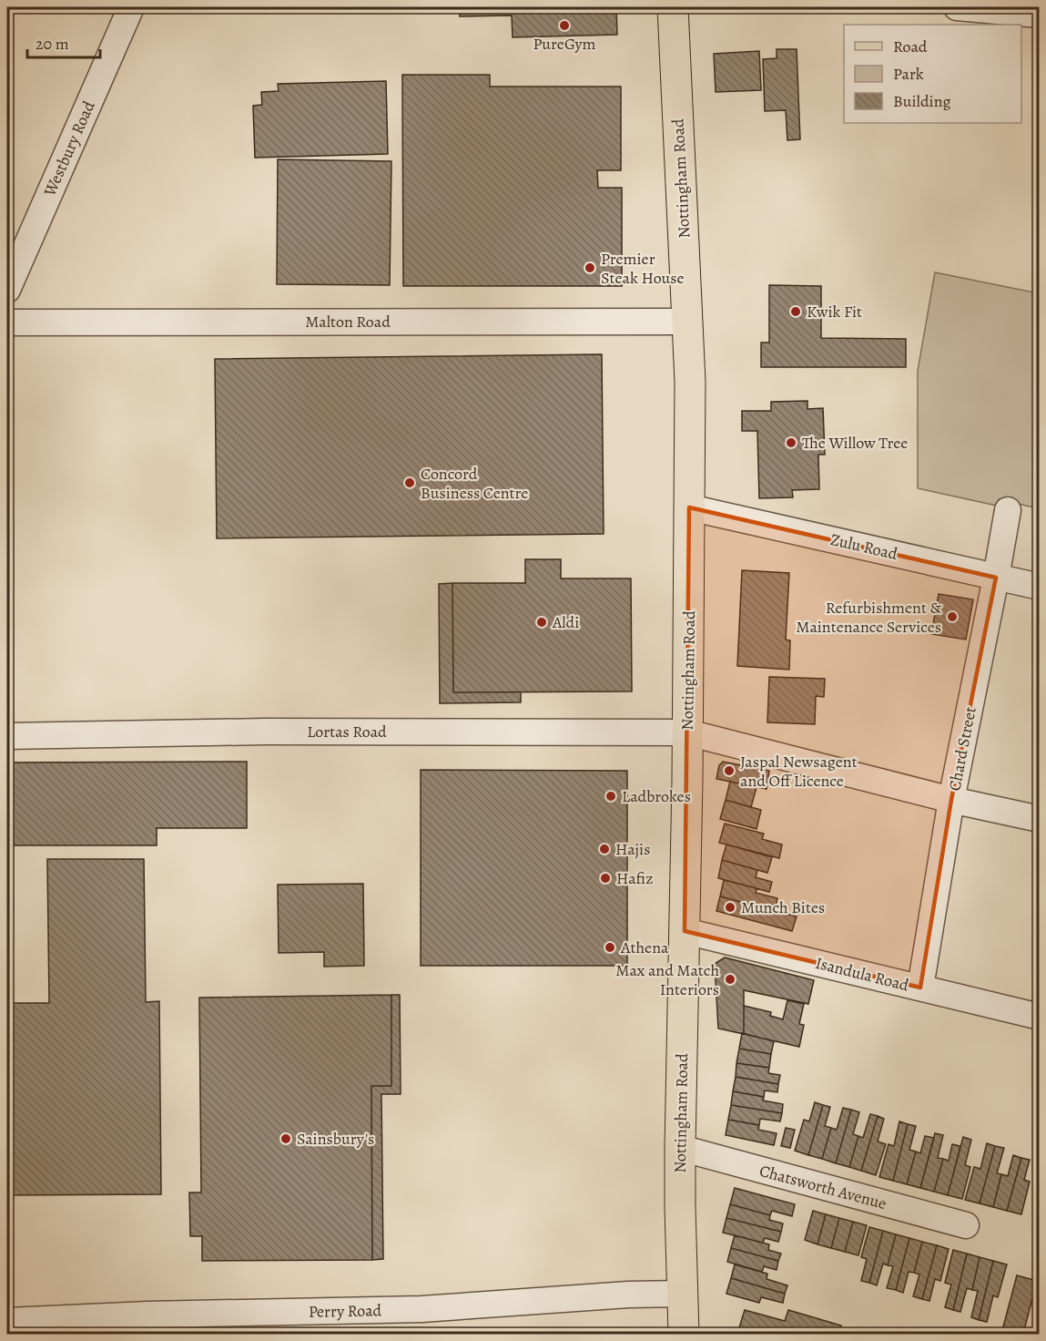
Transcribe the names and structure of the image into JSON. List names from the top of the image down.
{
  "streets": {
    "main road": ["Nottingham Road"],
    "street": [
      "Westbury Road",
      "Malton Road",
      "Zulu Road",
      "Lortas Road",
      "Chard Street",
      "Isandula Road",
      "Chatsworth Avenue",
      "Perry Road"
    ]
  },
  "crossings": [
    ["Nottingham Road", "Malton Road"],
    ["Nottingham Road", "Zulu Road"],
    ["Nottingham Road", "Lortas Road"],
    ["Nottingham Road", "Isandula Road"],
    ["Nottingham Road", "Chatsworth Avenue"],
    ["Nottingham Road", "Perry Road"],
    ["Zulu Road", "Chard Street"],
    ["Lortas Road", "Chard Street"],
    ["Chard Street", "Isandula Road"]
  ],
  "places": [
    "PureGym",
    "Premier Steak House",
    "Kwik Fit",
    "The Willow Tree",
    "Concord Business Centre",
    "Refurbishment & Maintenance Services",
    "Aldi",
    "Jaspal Newsagent and Off Licence",
    "Ladbrokes",
    "Hajis",
    "Hafiz",
    "Munch Bites",
    "Athena",
    "Max and Match Interiors",
    "Sainsbury's"
  ],
  "legend": ["Road", "Park", "Building"],
  "scale_bar": "20 m"
}
